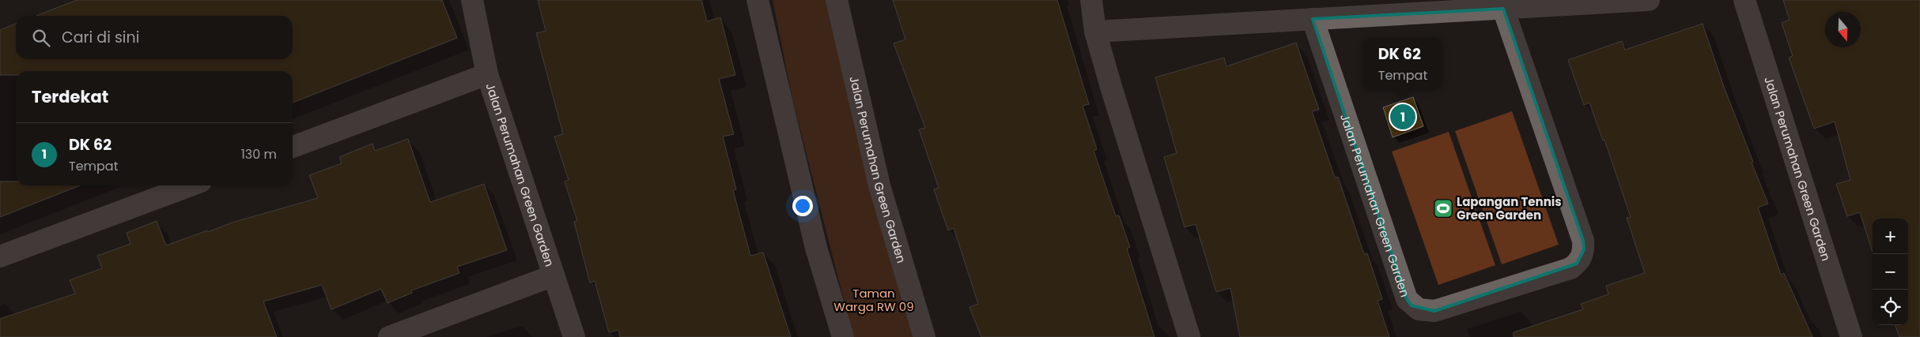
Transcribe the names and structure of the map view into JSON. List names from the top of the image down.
{
  "streets": {
    "street": ["Jalan Perumahan Green Garden"]
  },
  "parks": ["Taman Warga RW 09"],
  "places": {
    "sports": ["Lapangan Tennis Green Garden"]
  },
  "north": "bottom",
  "page": {
    "search": "Cari di sini",
    "popup": ["DK 62", "Tempat"],
    "heading": "Terdekat",
    "pins": "1",
    "list": [
      {
        "mark": "1",
        "name": "DK 62",
        "note": "Tempat",
        "value": "130 m"
      }
    ],
    "map_buttons": ["+", "−"]
  }
}
